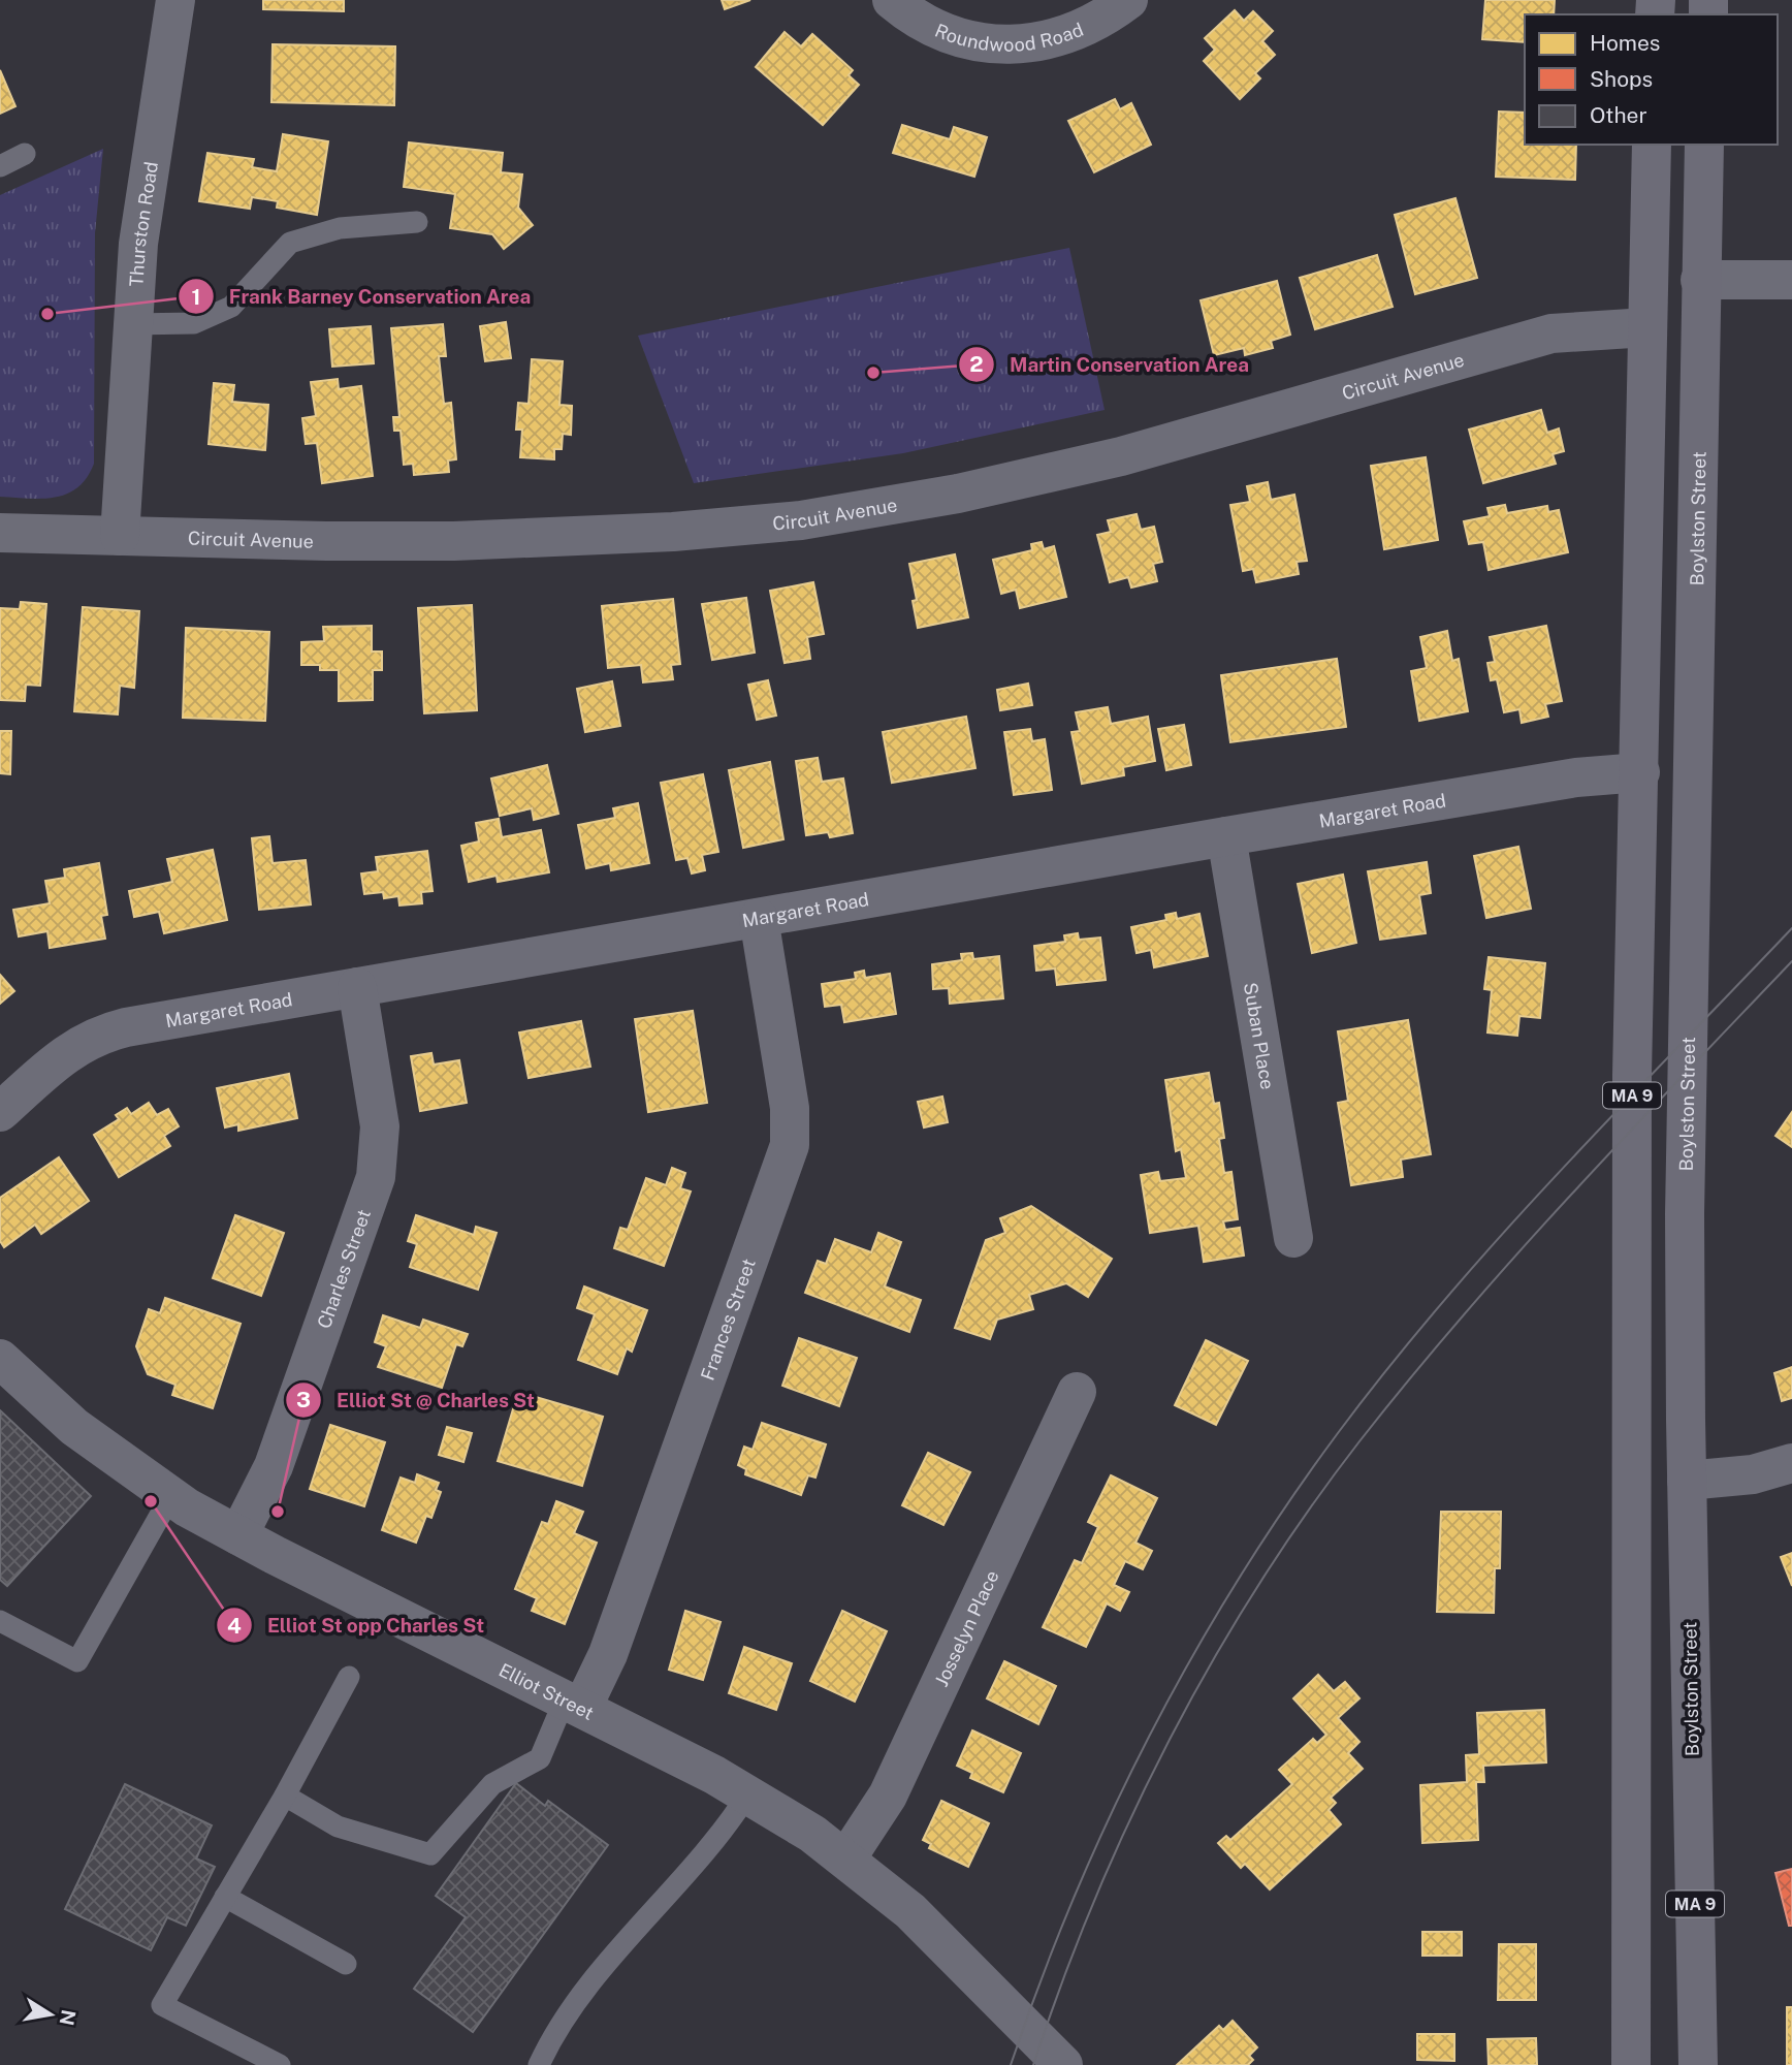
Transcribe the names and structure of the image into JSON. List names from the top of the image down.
{
  "streets": {
    "highway": ["Boylston Street", "MA 9"],
    "street": [
      "Roundwood Road",
      "Thurston Road",
      "Circuit Avenue",
      "Margaret Road",
      "Suban Place",
      "Charles Street",
      "Frances Street",
      "Josselyn Place",
      "Elliot Street"
    ]
  },
  "crossings": [
    ["Thurston Road", "Circuit Avenue"],
    ["Circuit Avenue", "MA 9"],
    ["Margaret Road", "Suban Place"],
    ["Margaret Road", "MA 9"],
    ["Margaret Road", "Charles Street"],
    ["Margaret Road", "Frances Street"],
    ["Charles Street", "Elliot Street"],
    ["Frances Street", "Elliot Street"],
    ["Josselyn Place", "Elliot Street"]
  ],
  "places": [
    "Frank Barney Conservation Area",
    "Martin Conservation Area",
    "Elliot St opp Charles St",
    "Elliot St @ Charles St"
  ],
  "legend": ["Homes", "Shops", "Other"],
  "north": "right"
}
